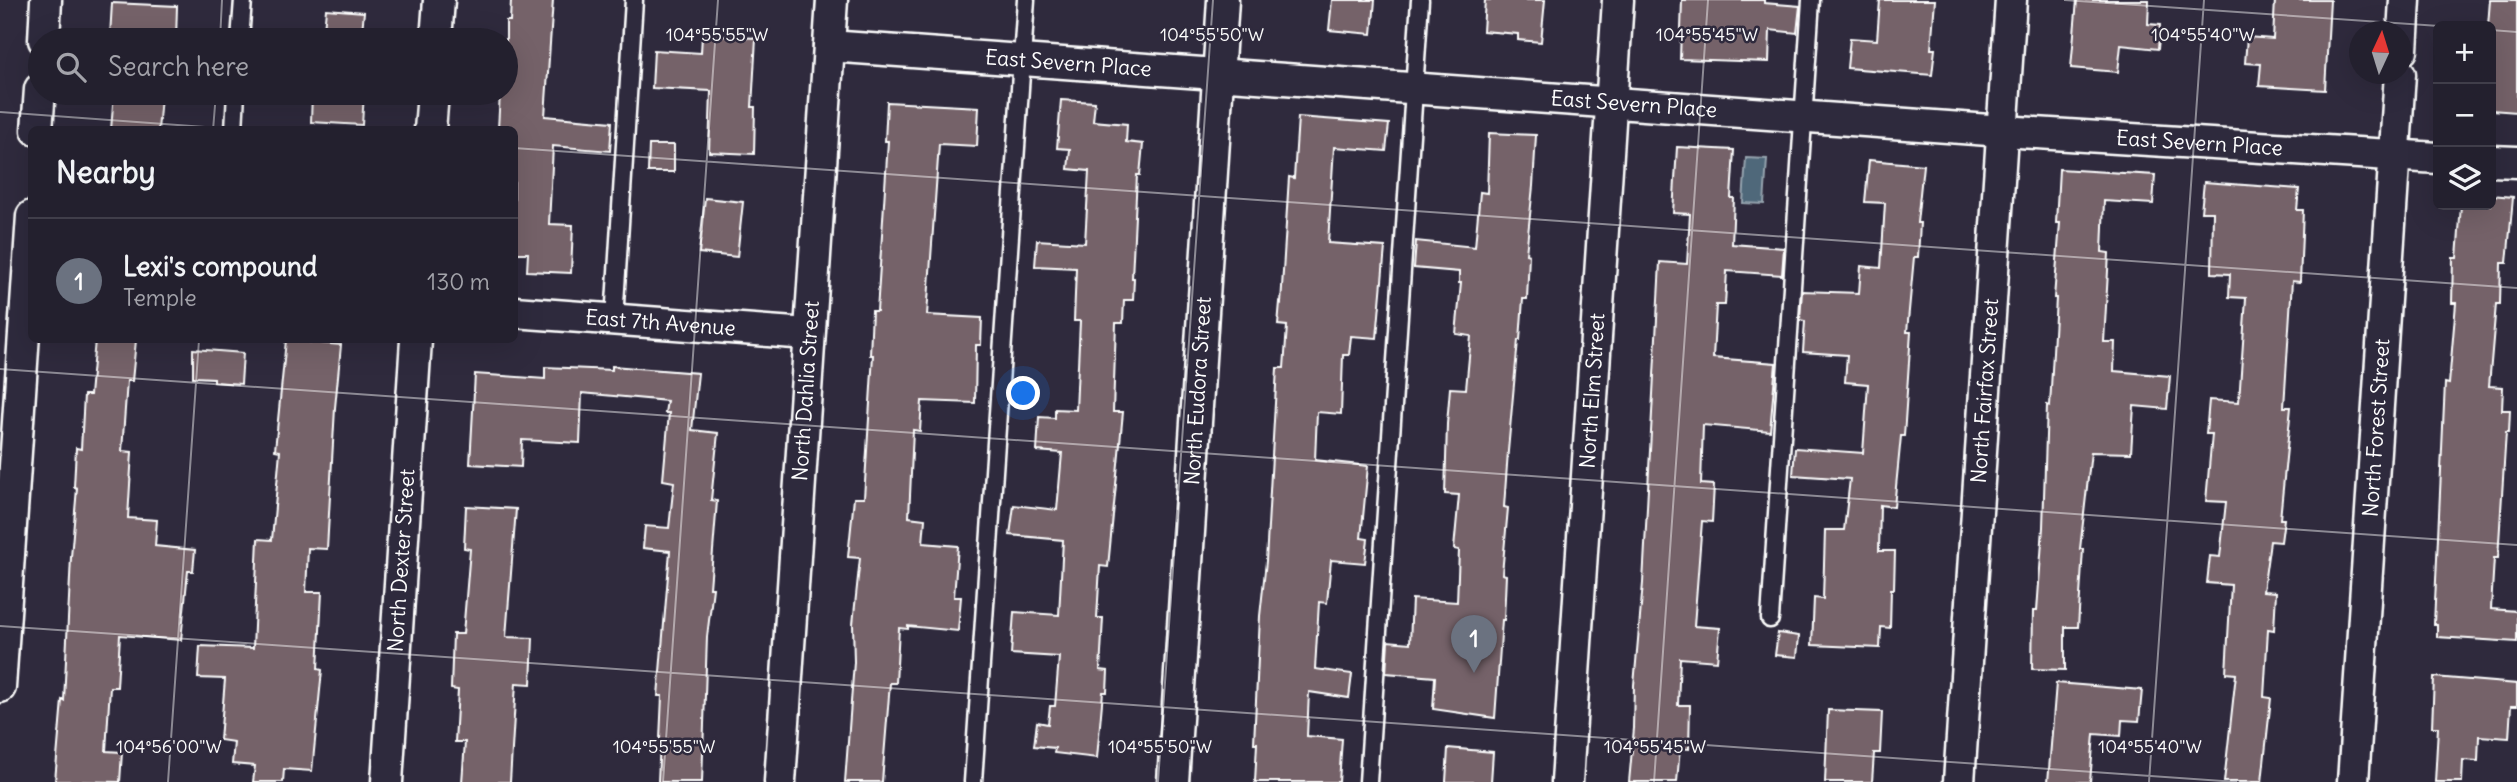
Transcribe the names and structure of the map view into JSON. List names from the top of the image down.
{
  "streets": {
    "street": [
      "East Severn Place",
      "East 7th Avenue",
      "North Dahlia Street",
      "North Eudora Street",
      "North Elm Street",
      "North Fairfax Street",
      "North Forest Street",
      "North Dexter Street"
    ]
  },
  "crossings": [
    ["East Severn Place", "North Dahlia Street"],
    ["East Severn Place", "North Eudora Street"],
    ["East Severn Place", "North Elm Street"],
    ["East Severn Place", "North Fairfax Street"],
    ["East Severn Place", "North Forest Street"],
    ["East 7th Avenue", "North Dahlia Street"]
  ],
  "north": "top",
  "page": {
    "map_buttons": ["+", "−"],
    "search": "Search here",
    "heading": "Nearby",
    "list": [
      {
        "mark": "1",
        "name": "Lexi's compound",
        "note": "Temple",
        "value": "130 m"
      }
    ],
    "pins": "1"
  },
  "coordinates": [
    "104°55'55\"W",
    "104°55'50\"W",
    "104°55'45\"W",
    "104°55'40\"W",
    "104°56'00\"W"
  ]
}
